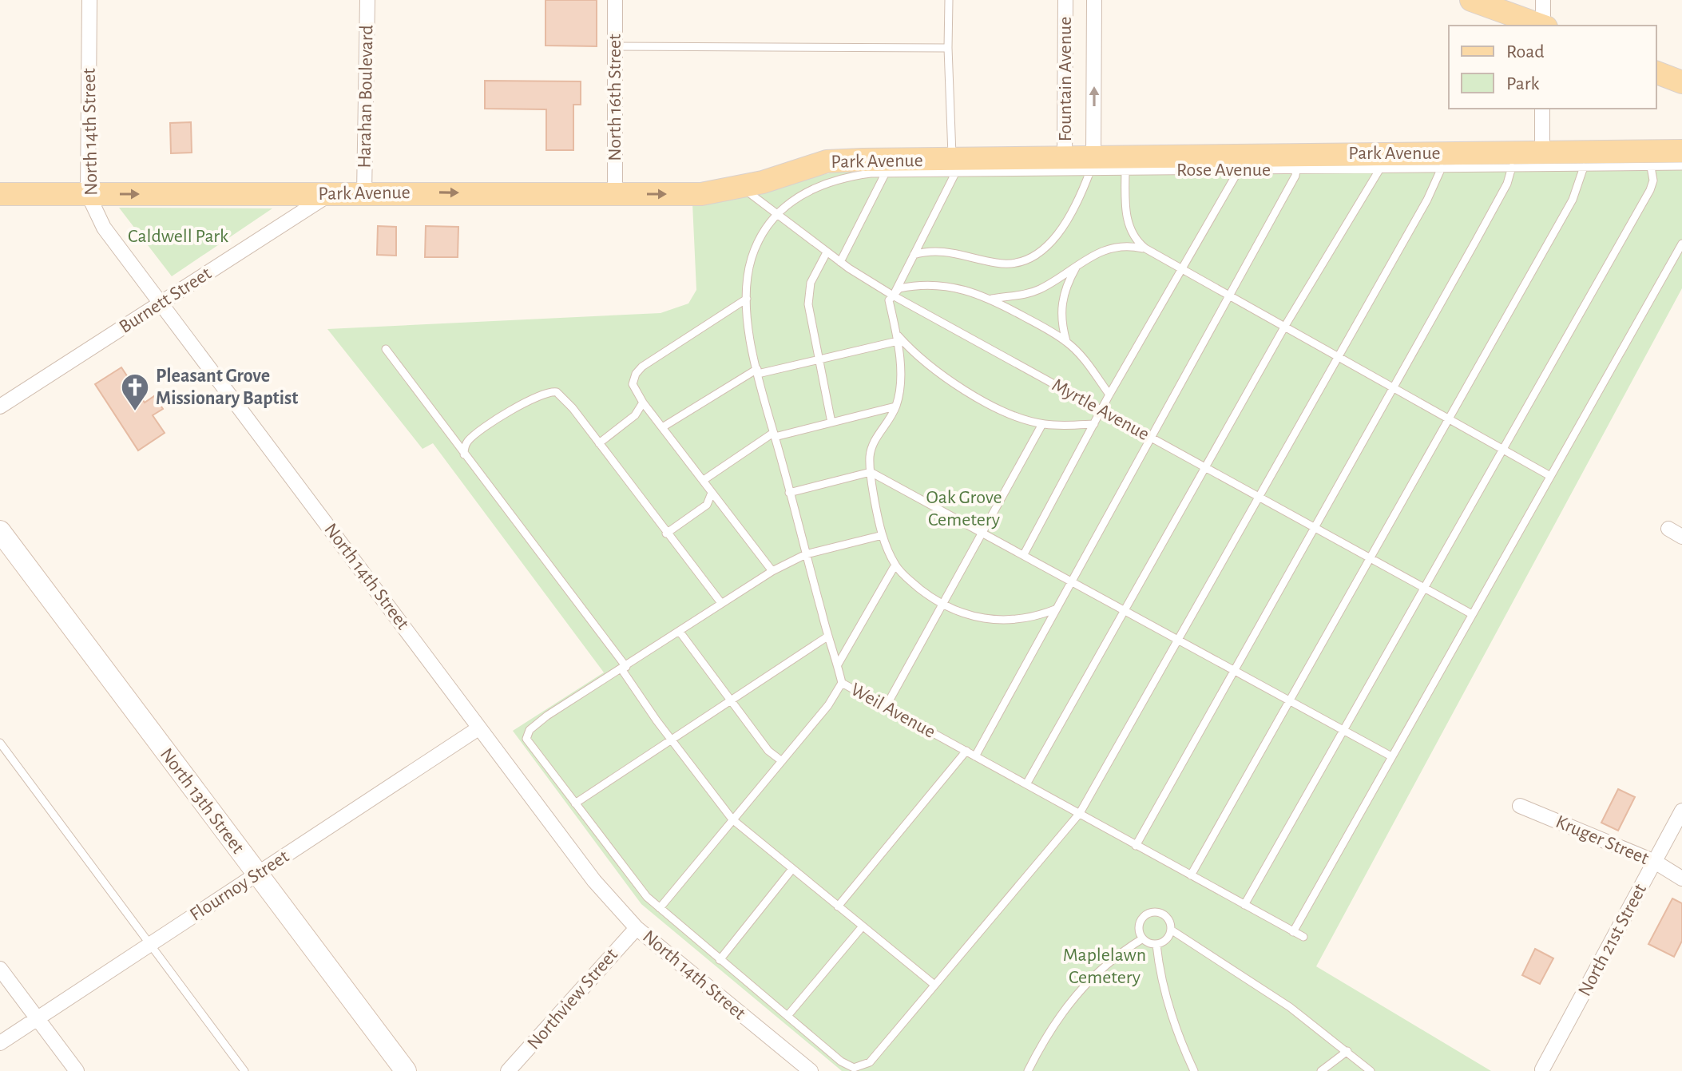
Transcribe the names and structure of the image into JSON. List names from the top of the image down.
{
  "streets": {
    "main road": ["Park Avenue", "North 13th Street"],
    "street": [
      "Fountain Avenue",
      "Harahan Boulevard",
      "North 16th Street",
      "North 14th Street",
      "Burnett Street",
      "Kruger Street",
      "Flournoy Street",
      "North 21st Street",
      "Northview Street"
    ],
    "lane": ["Rose Avenue", "Myrtle Avenue", "Weil Avenue"]
  },
  "crossings": [
    ["Fountain Avenue", "Park Avenue"],
    ["Fountain Avenue", "Rose Avenue"],
    ["Harahan Boulevard", "Park Avenue"],
    ["North 16th Street", "Park Avenue"],
    ["North 14th Street", "Park Avenue"],
    ["North 14th Street", "Burnett Street"],
    ["North 14th Street", "Flournoy Street"],
    ["North 14th Street", "Northview Street"],
    ["Park Avenue", "Rose Avenue"],
    ["Park Avenue", "Burnett Street"],
    ["Park Avenue", "Myrtle Avenue"],
    ["Rose Avenue", "Myrtle Avenue"],
    ["Rose Avenue", "Weil Avenue"],
    ["Myrtle Avenue", "Weil Avenue"],
    ["North 13th Street", "Flournoy Street"],
    ["Kruger Street", "North 21st Street"]
  ],
  "one_way": ["Park Avenue"],
  "parks": ["Caldwell Park", "Oak Grove Cemetery", "Maplelawn Cemetery"],
  "places": {
    "church": ["Pleasant Grove Missionary Baptist"]
  },
  "legend": ["Road", "Park"]
}
